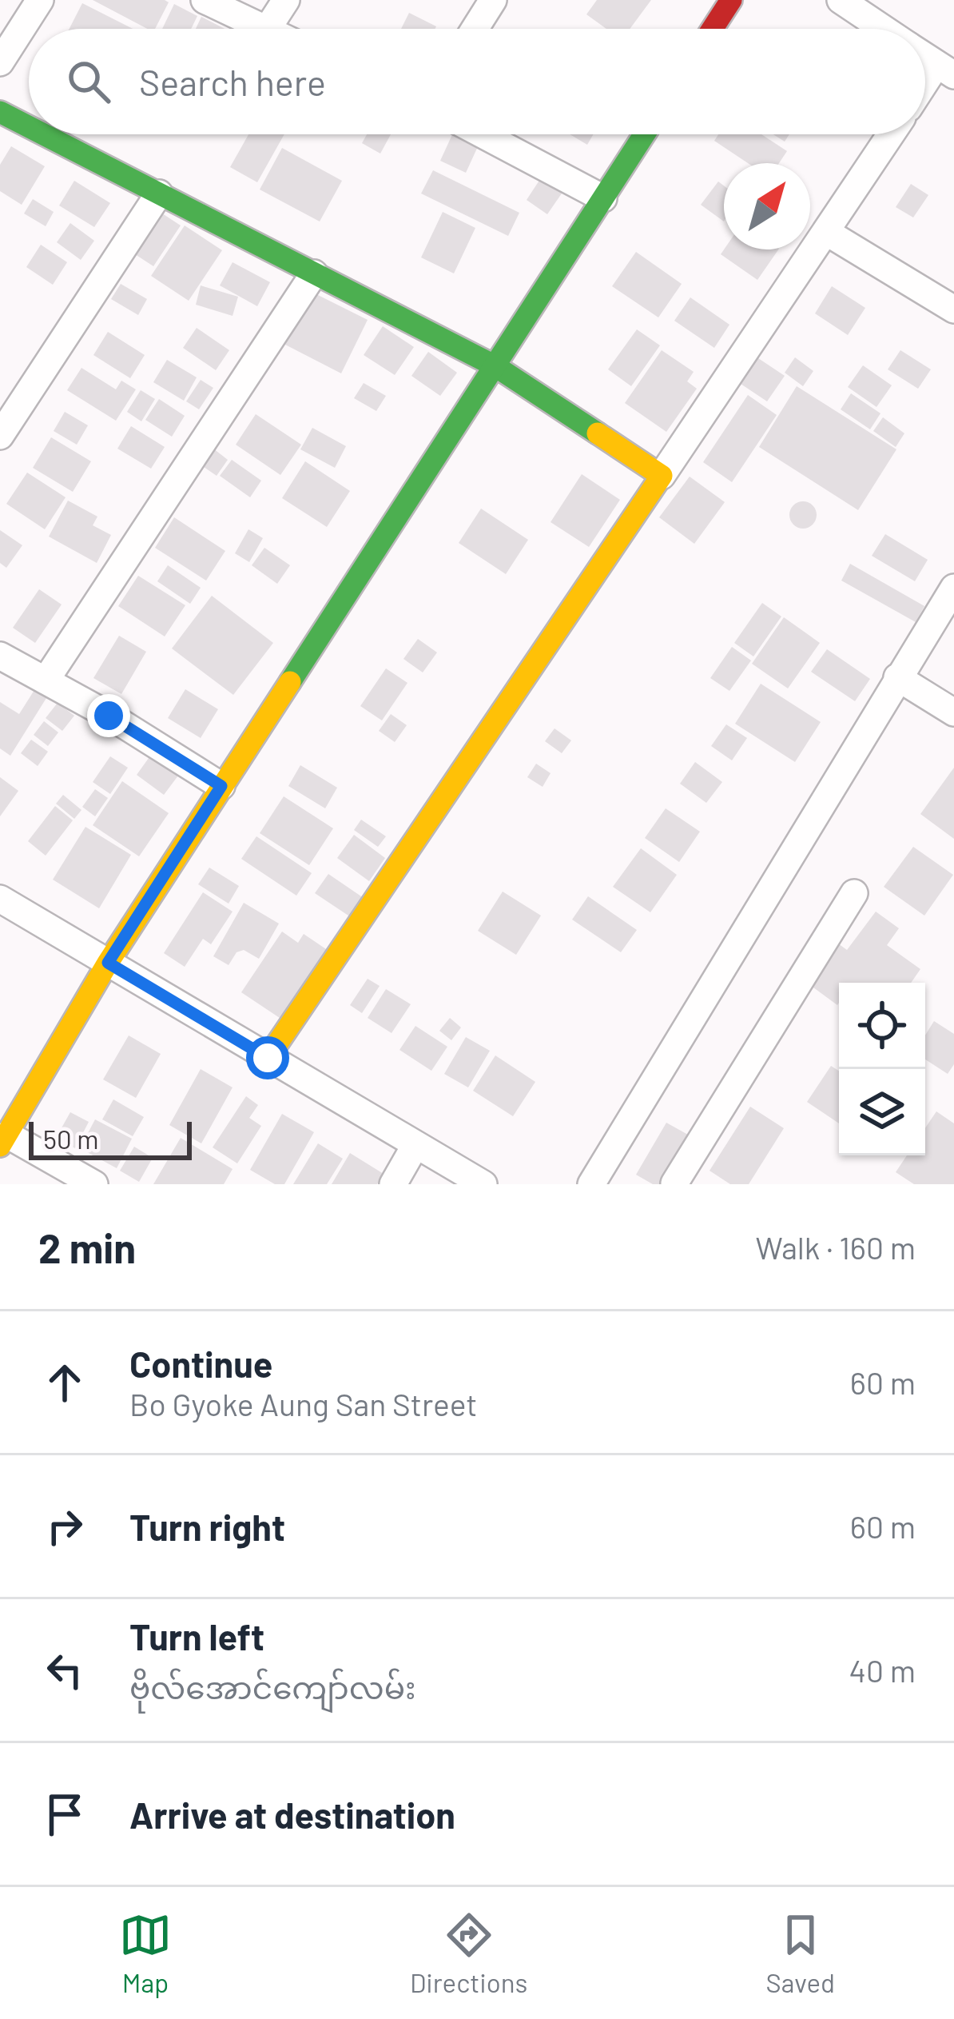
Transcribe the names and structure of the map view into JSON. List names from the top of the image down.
{
  "scale_bar": "50 m",
  "north": "top right",
  "page": {
    "search": "Search here",
    "scale": "50 m",
    "heading": ["2 min", "Walk · 160 m"],
    "list": [
      ["Continue", "Bo Gyoke Aung San Street", "60 m"],
      ["Turn right", "60 m"],
      ["Turn left", "ဗိုလ်အောင်ကျော်လမ်း", "40 m"],
      "Arrive at destination"
    ],
    "nav": ["Map", "Directions", "Saved"]
  }
}
